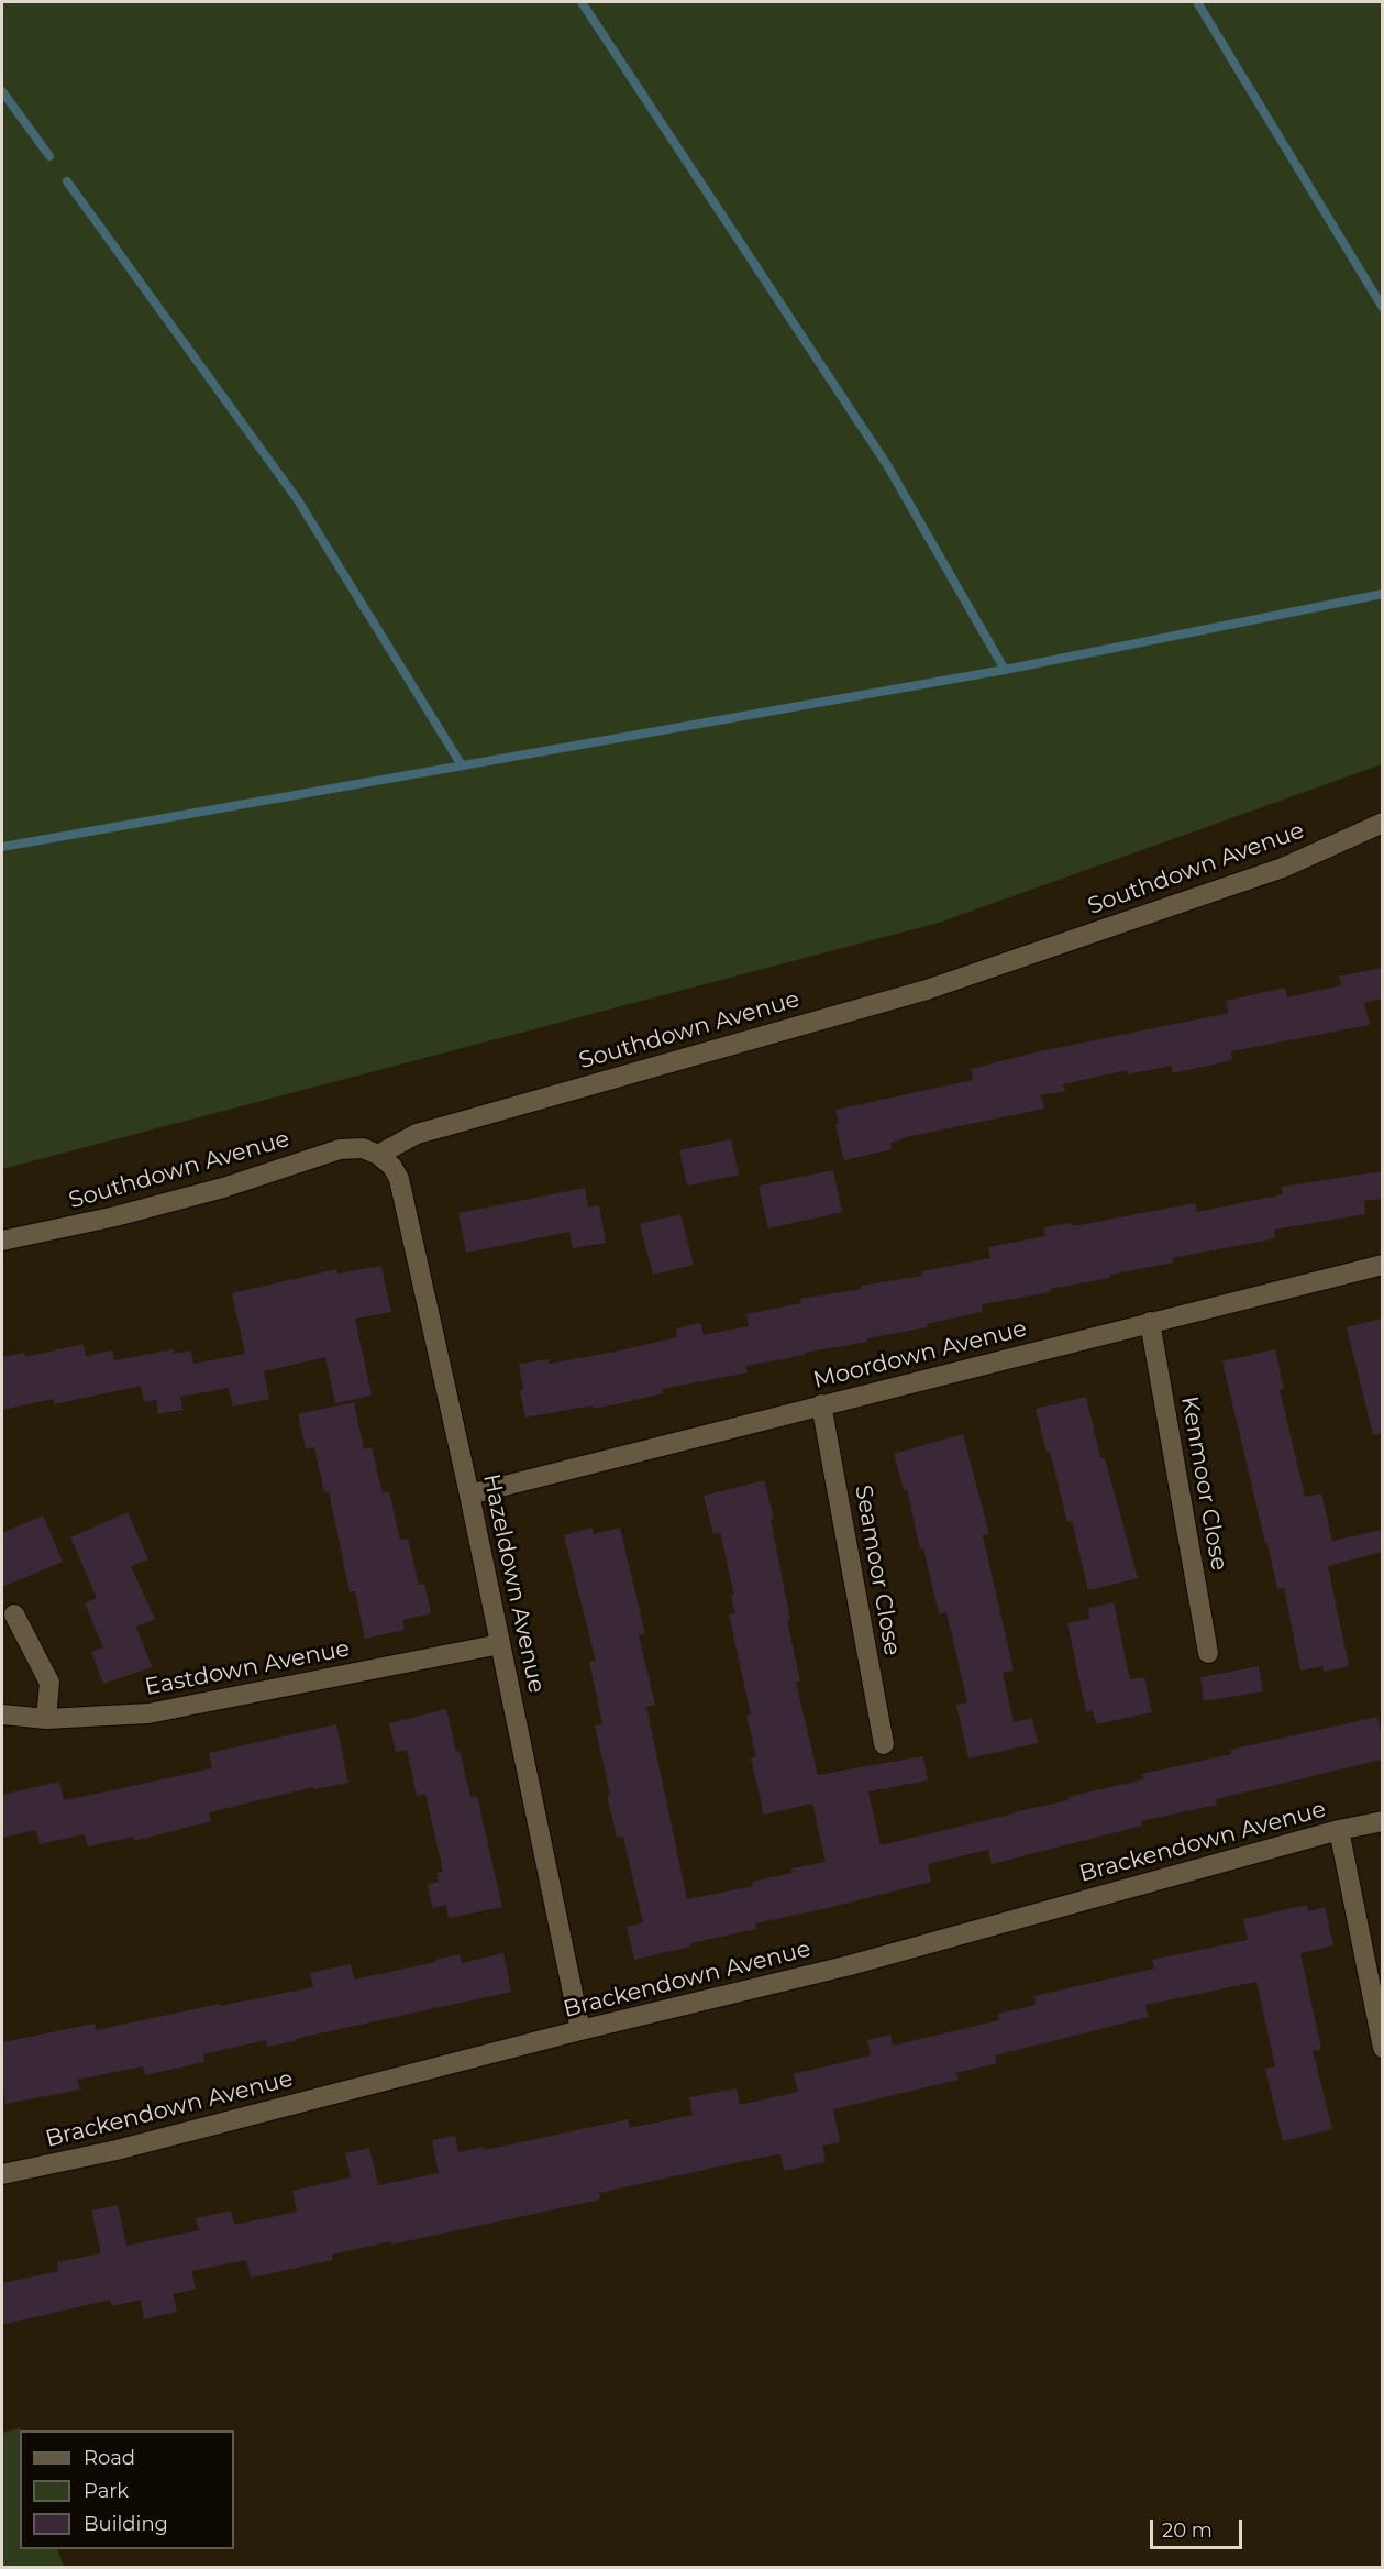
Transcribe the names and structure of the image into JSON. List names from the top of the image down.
{
  "streets": {
    "street": [
      "Southdown Avenue",
      "Moordown Avenue",
      "Kenmoor Close",
      "Seamoor Close",
      "Hazeldown Avenue",
      "Eastdown Avenue",
      "Brackendown Avenue"
    ]
  },
  "crossings": [
    ["Southdown Avenue", "Hazeldown Avenue"],
    ["Moordown Avenue", "Kenmoor Close"],
    ["Moordown Avenue", "Seamoor Close"],
    ["Moordown Avenue", "Hazeldown Avenue"],
    ["Hazeldown Avenue", "Eastdown Avenue"],
    ["Hazeldown Avenue", "Brackendown Avenue"]
  ],
  "legend": ["Road", "Park", "Building"],
  "scale_bar": "20 m"
}
